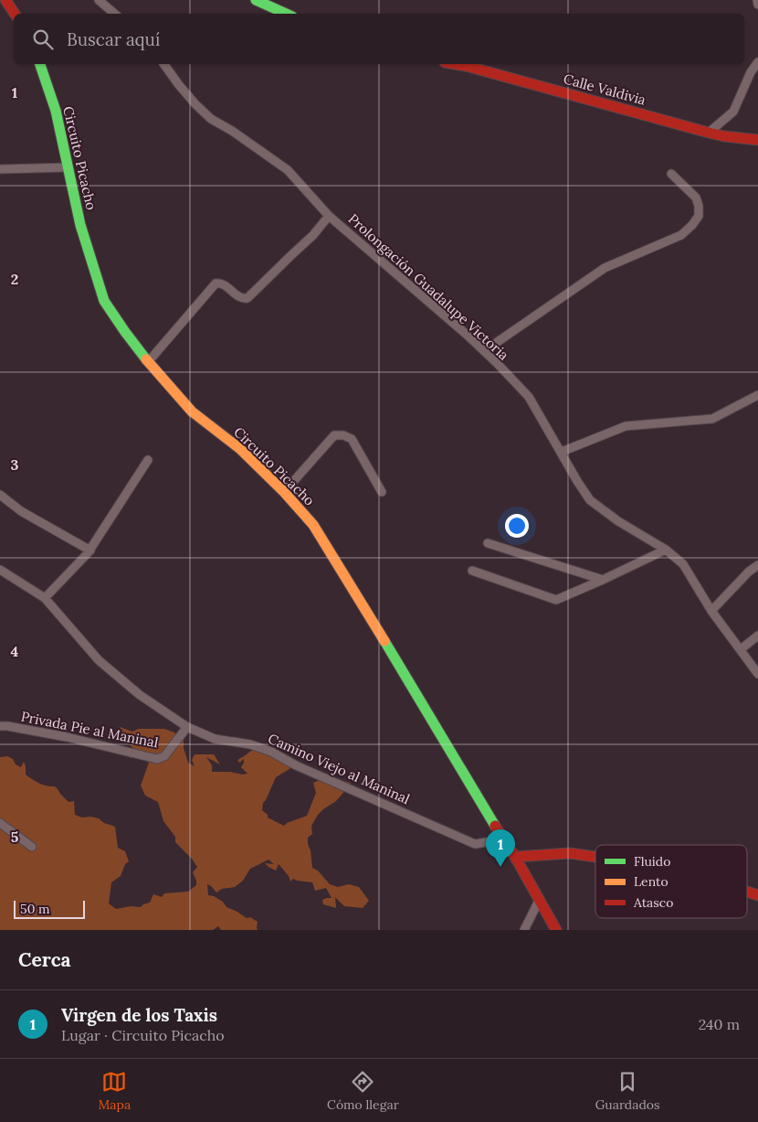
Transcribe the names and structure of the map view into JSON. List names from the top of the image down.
{
  "streets": {
    "main road": ["Calle Valdivia", "Circuito Picacho"],
    "street": ["Prolongación Guadalupe Victoria", "Privada Pie al Maninal", "Camino Viejo al Maninal"]
  },
  "crossings": [
    ["Circuito Picacho", "Camino Viejo al Maninal"],
    ["Privada Pie al Maninal", "Camino Viejo al Maninal"]
  ],
  "legend": ["Fluido", "Lento", "Atasco"],
  "scale_bar": "50 m",
  "page": {
    "search": "Buscar aquí",
    "pins": "1",
    "scale": "50 m",
    "heading": "Cerca",
    "list": [
      {
        "mark": "1",
        "name": "Virgen de los Taxis",
        "note": "Lugar · Circuito Picacho",
        "value": "240 m"
      }
    ],
    "nav": ["Mapa", "Cómo llegar", "Guardados"]
  },
  "grid": {
    "rows": [
      "1",
      "2",
      "3",
      "4",
      "5"
    ]
  }
}
